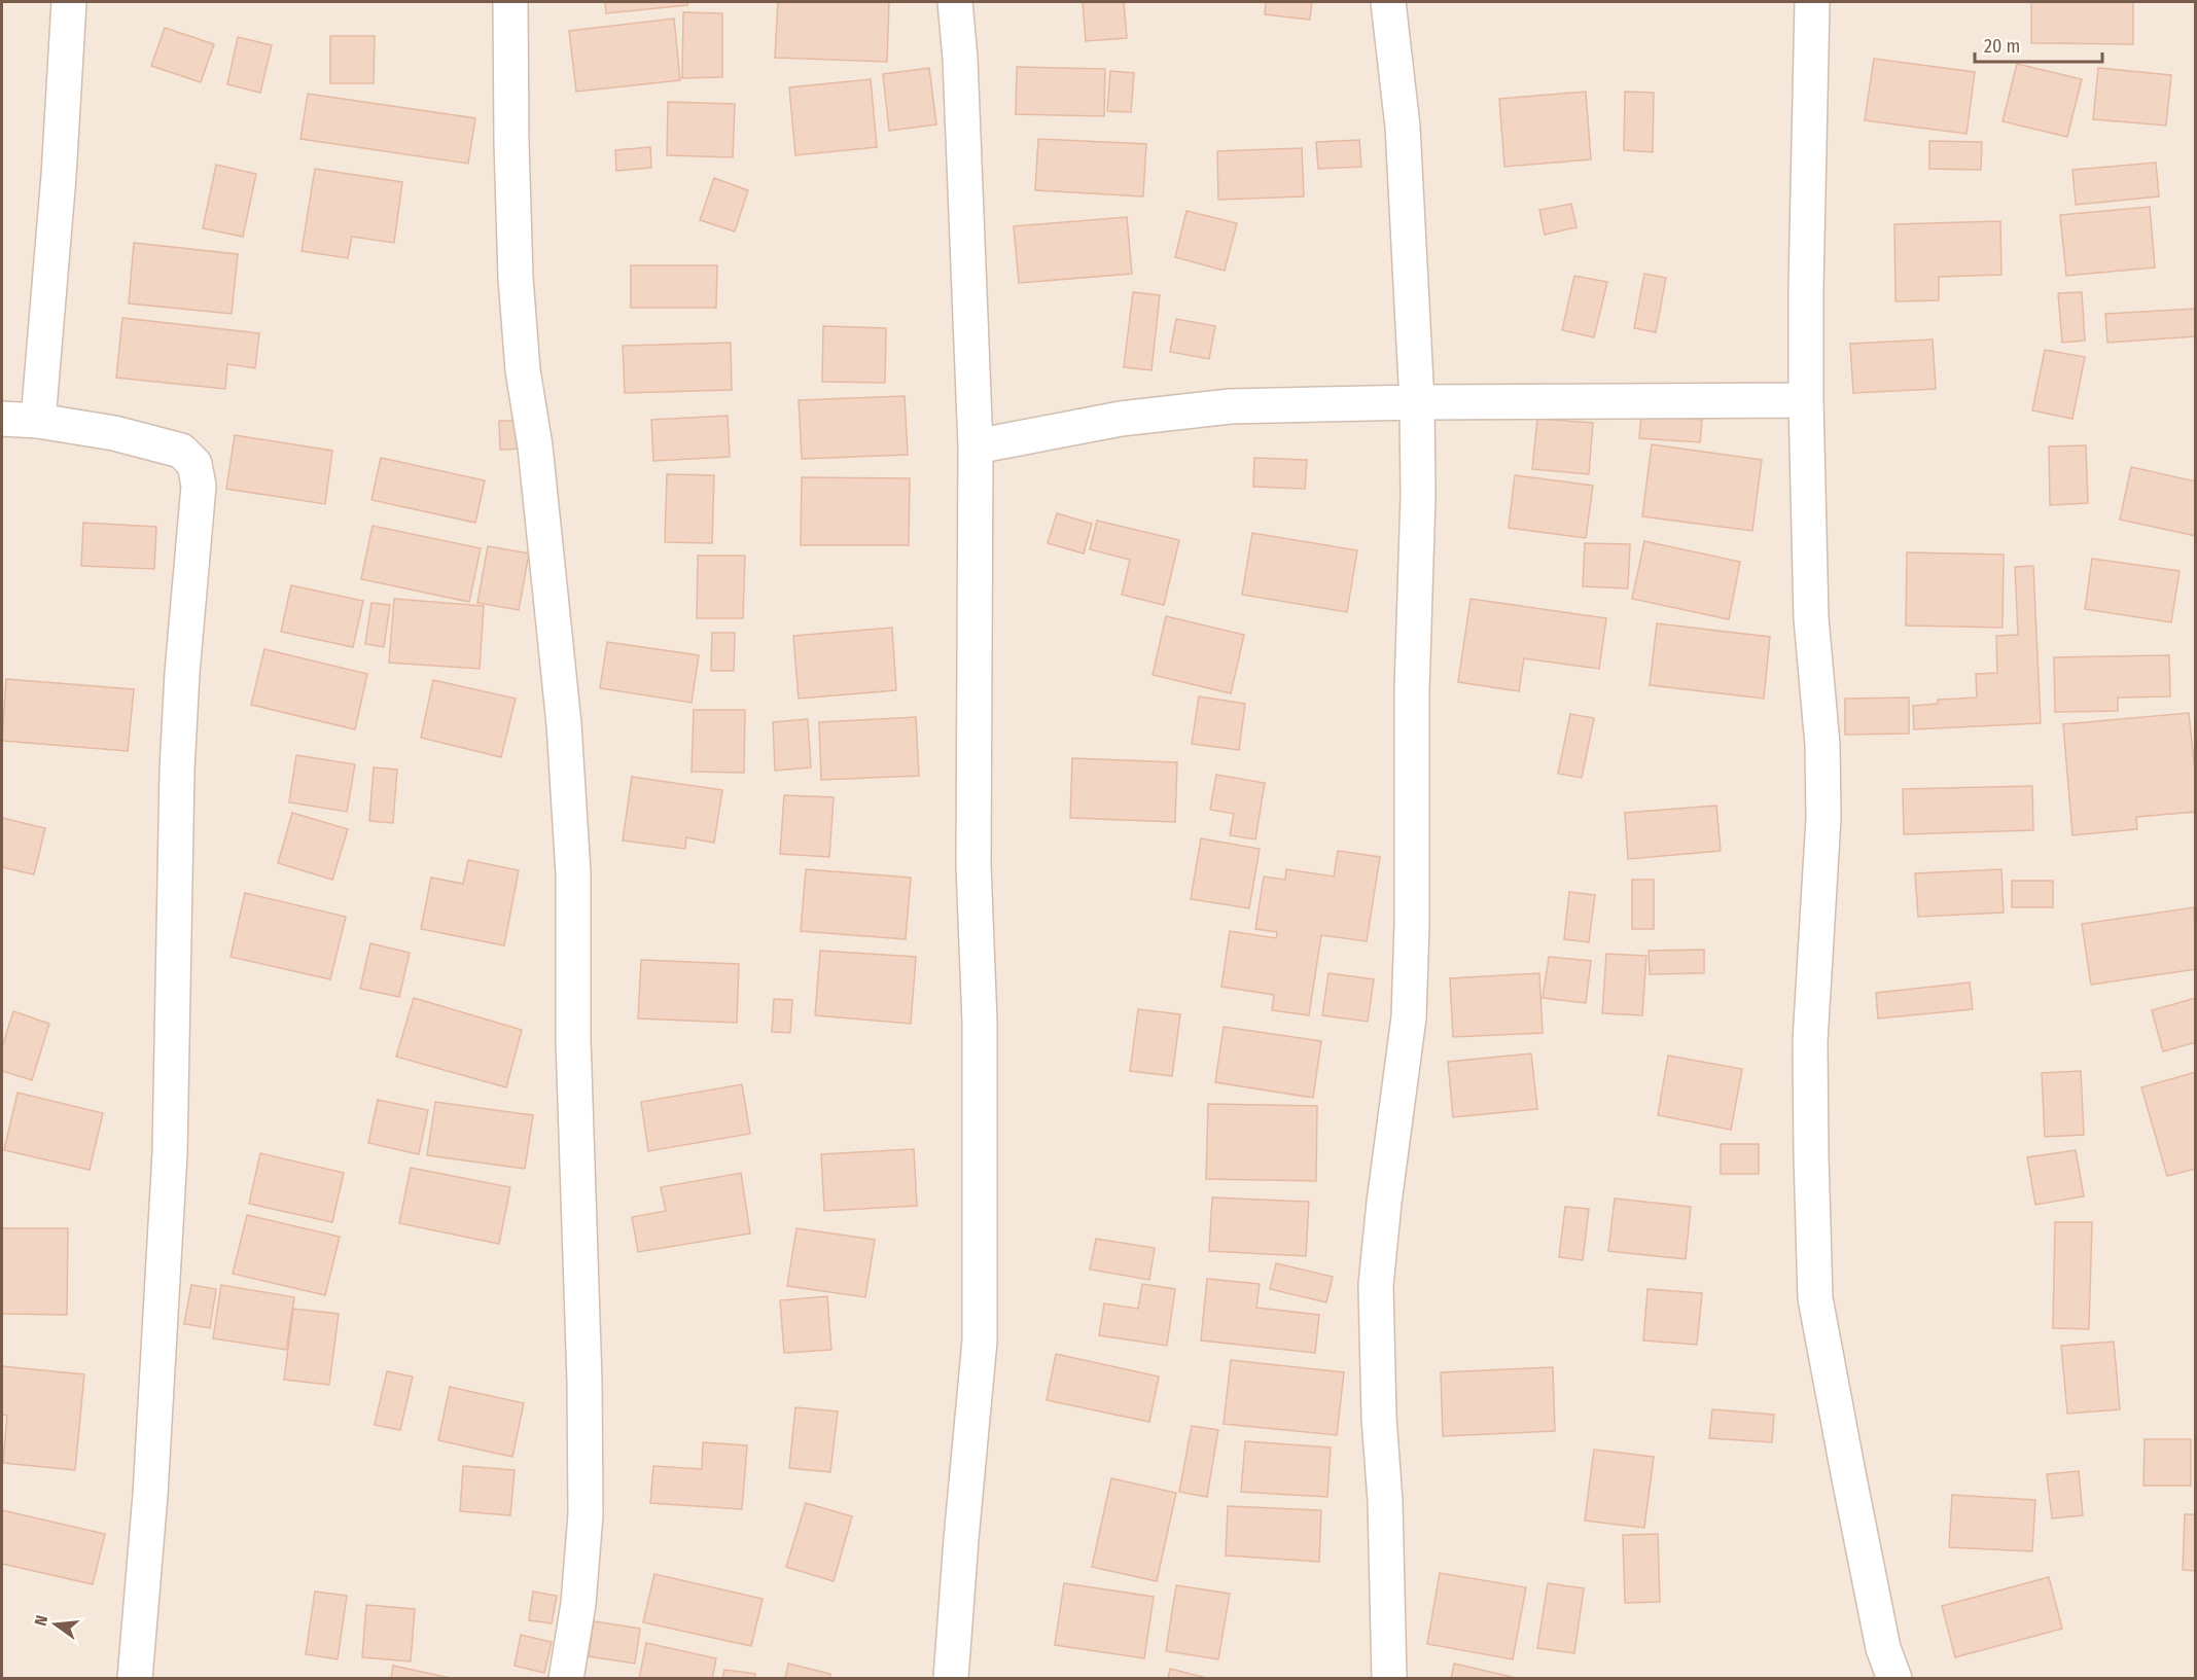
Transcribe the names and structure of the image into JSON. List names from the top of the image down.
{
  "scale_bar": "20 m",
  "north": "left"
}
